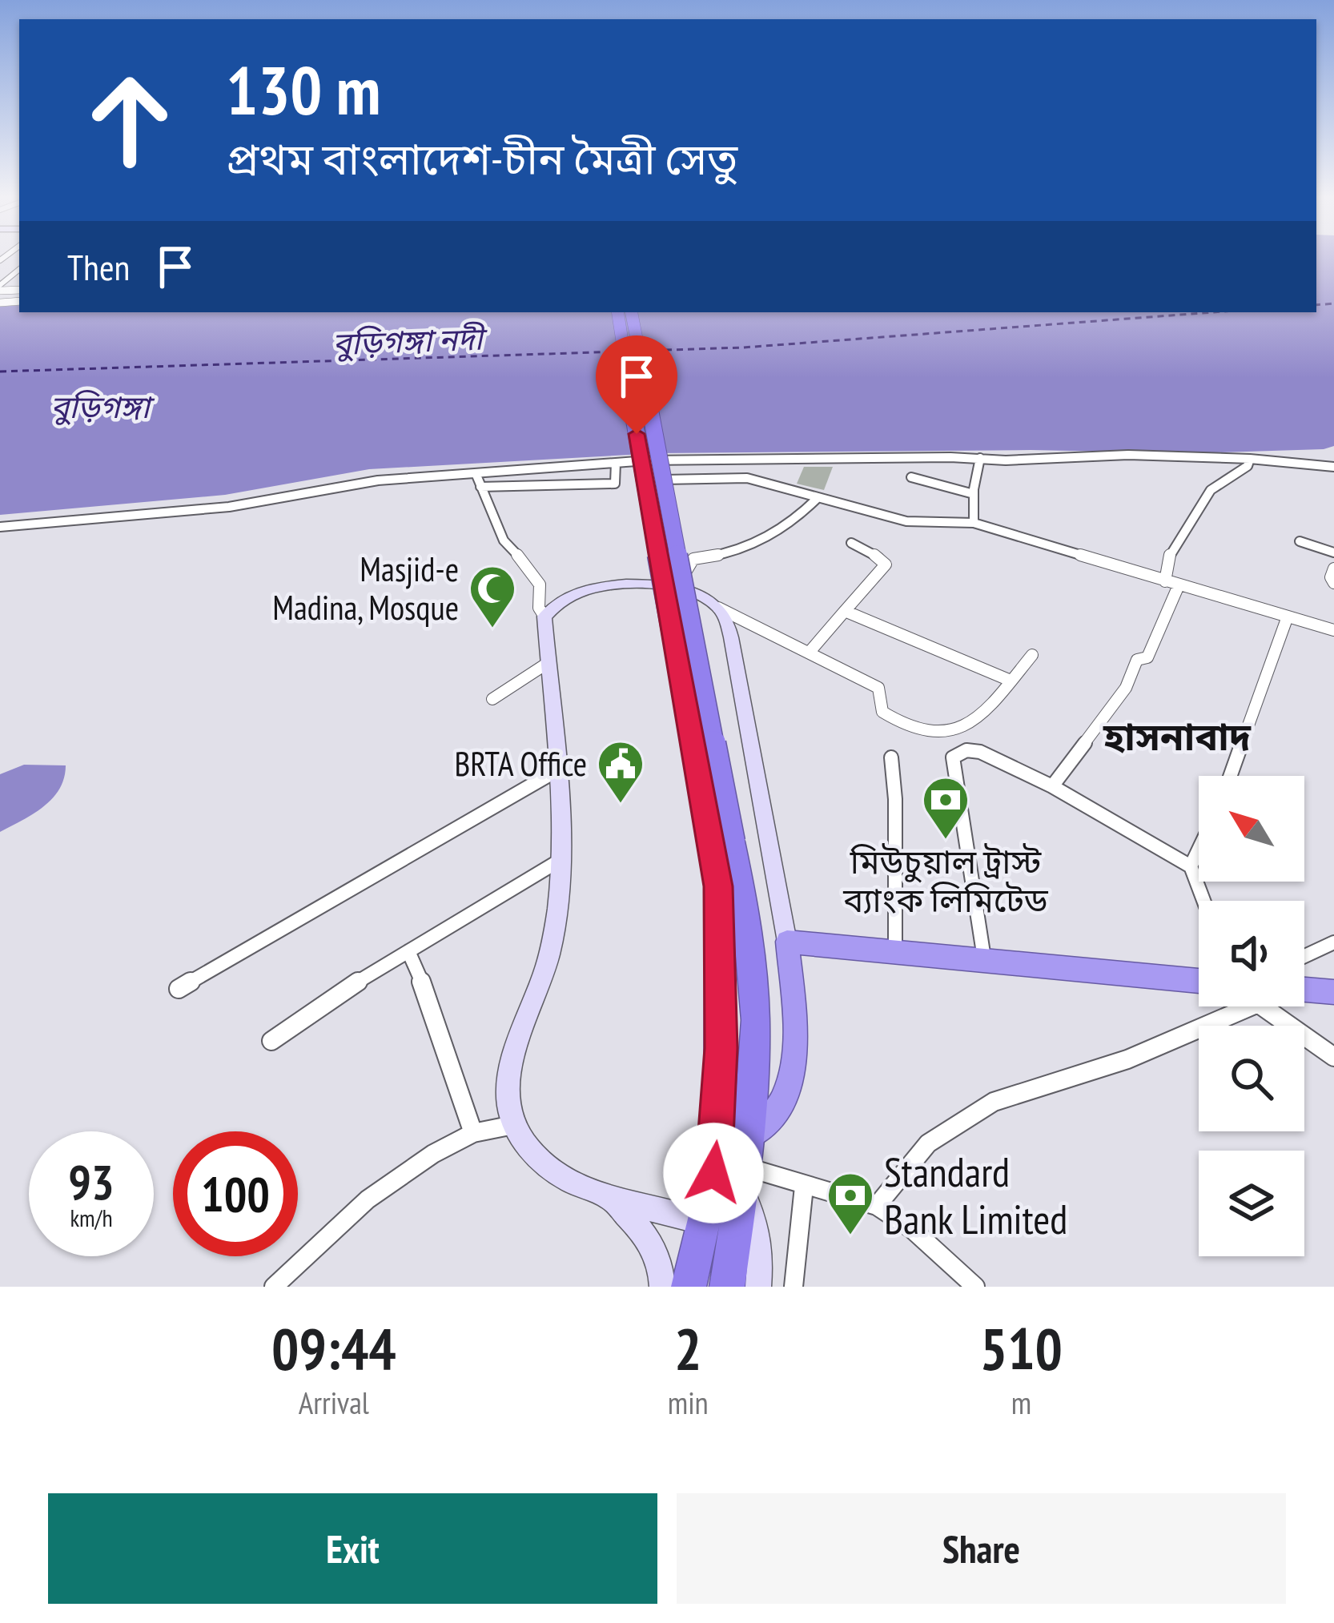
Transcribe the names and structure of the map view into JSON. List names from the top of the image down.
{
  "districts": ["হাসনাবাদ"],
  "water": ["বুড়িগঙ্গা নদী", "বুড়িগঙ্গা"],
  "places": {
    "mosque": ["Masjid-e Madina, Mosque"],
    "public building": ["BRTA Office"],
    "bank": ["মিউচুয়াল ট্রাস্ট ব্যাংক লিমিটেড", "Standard Bank Limited"]
  },
  "north": "top left",
  "page": {
    "turn": ["130 m", "প্রথম বাংলাদেশ-চীন মৈত্রী সেতু"],
    "then": "Then",
    "speed": "93 km/h",
    "limit": "100",
    "eta": [
      "09:44",
      "Arrival",
      "2",
      "min",
      "510",
      "m"
    ],
    "buttons": ["Exit", "Share"]
  }
}
